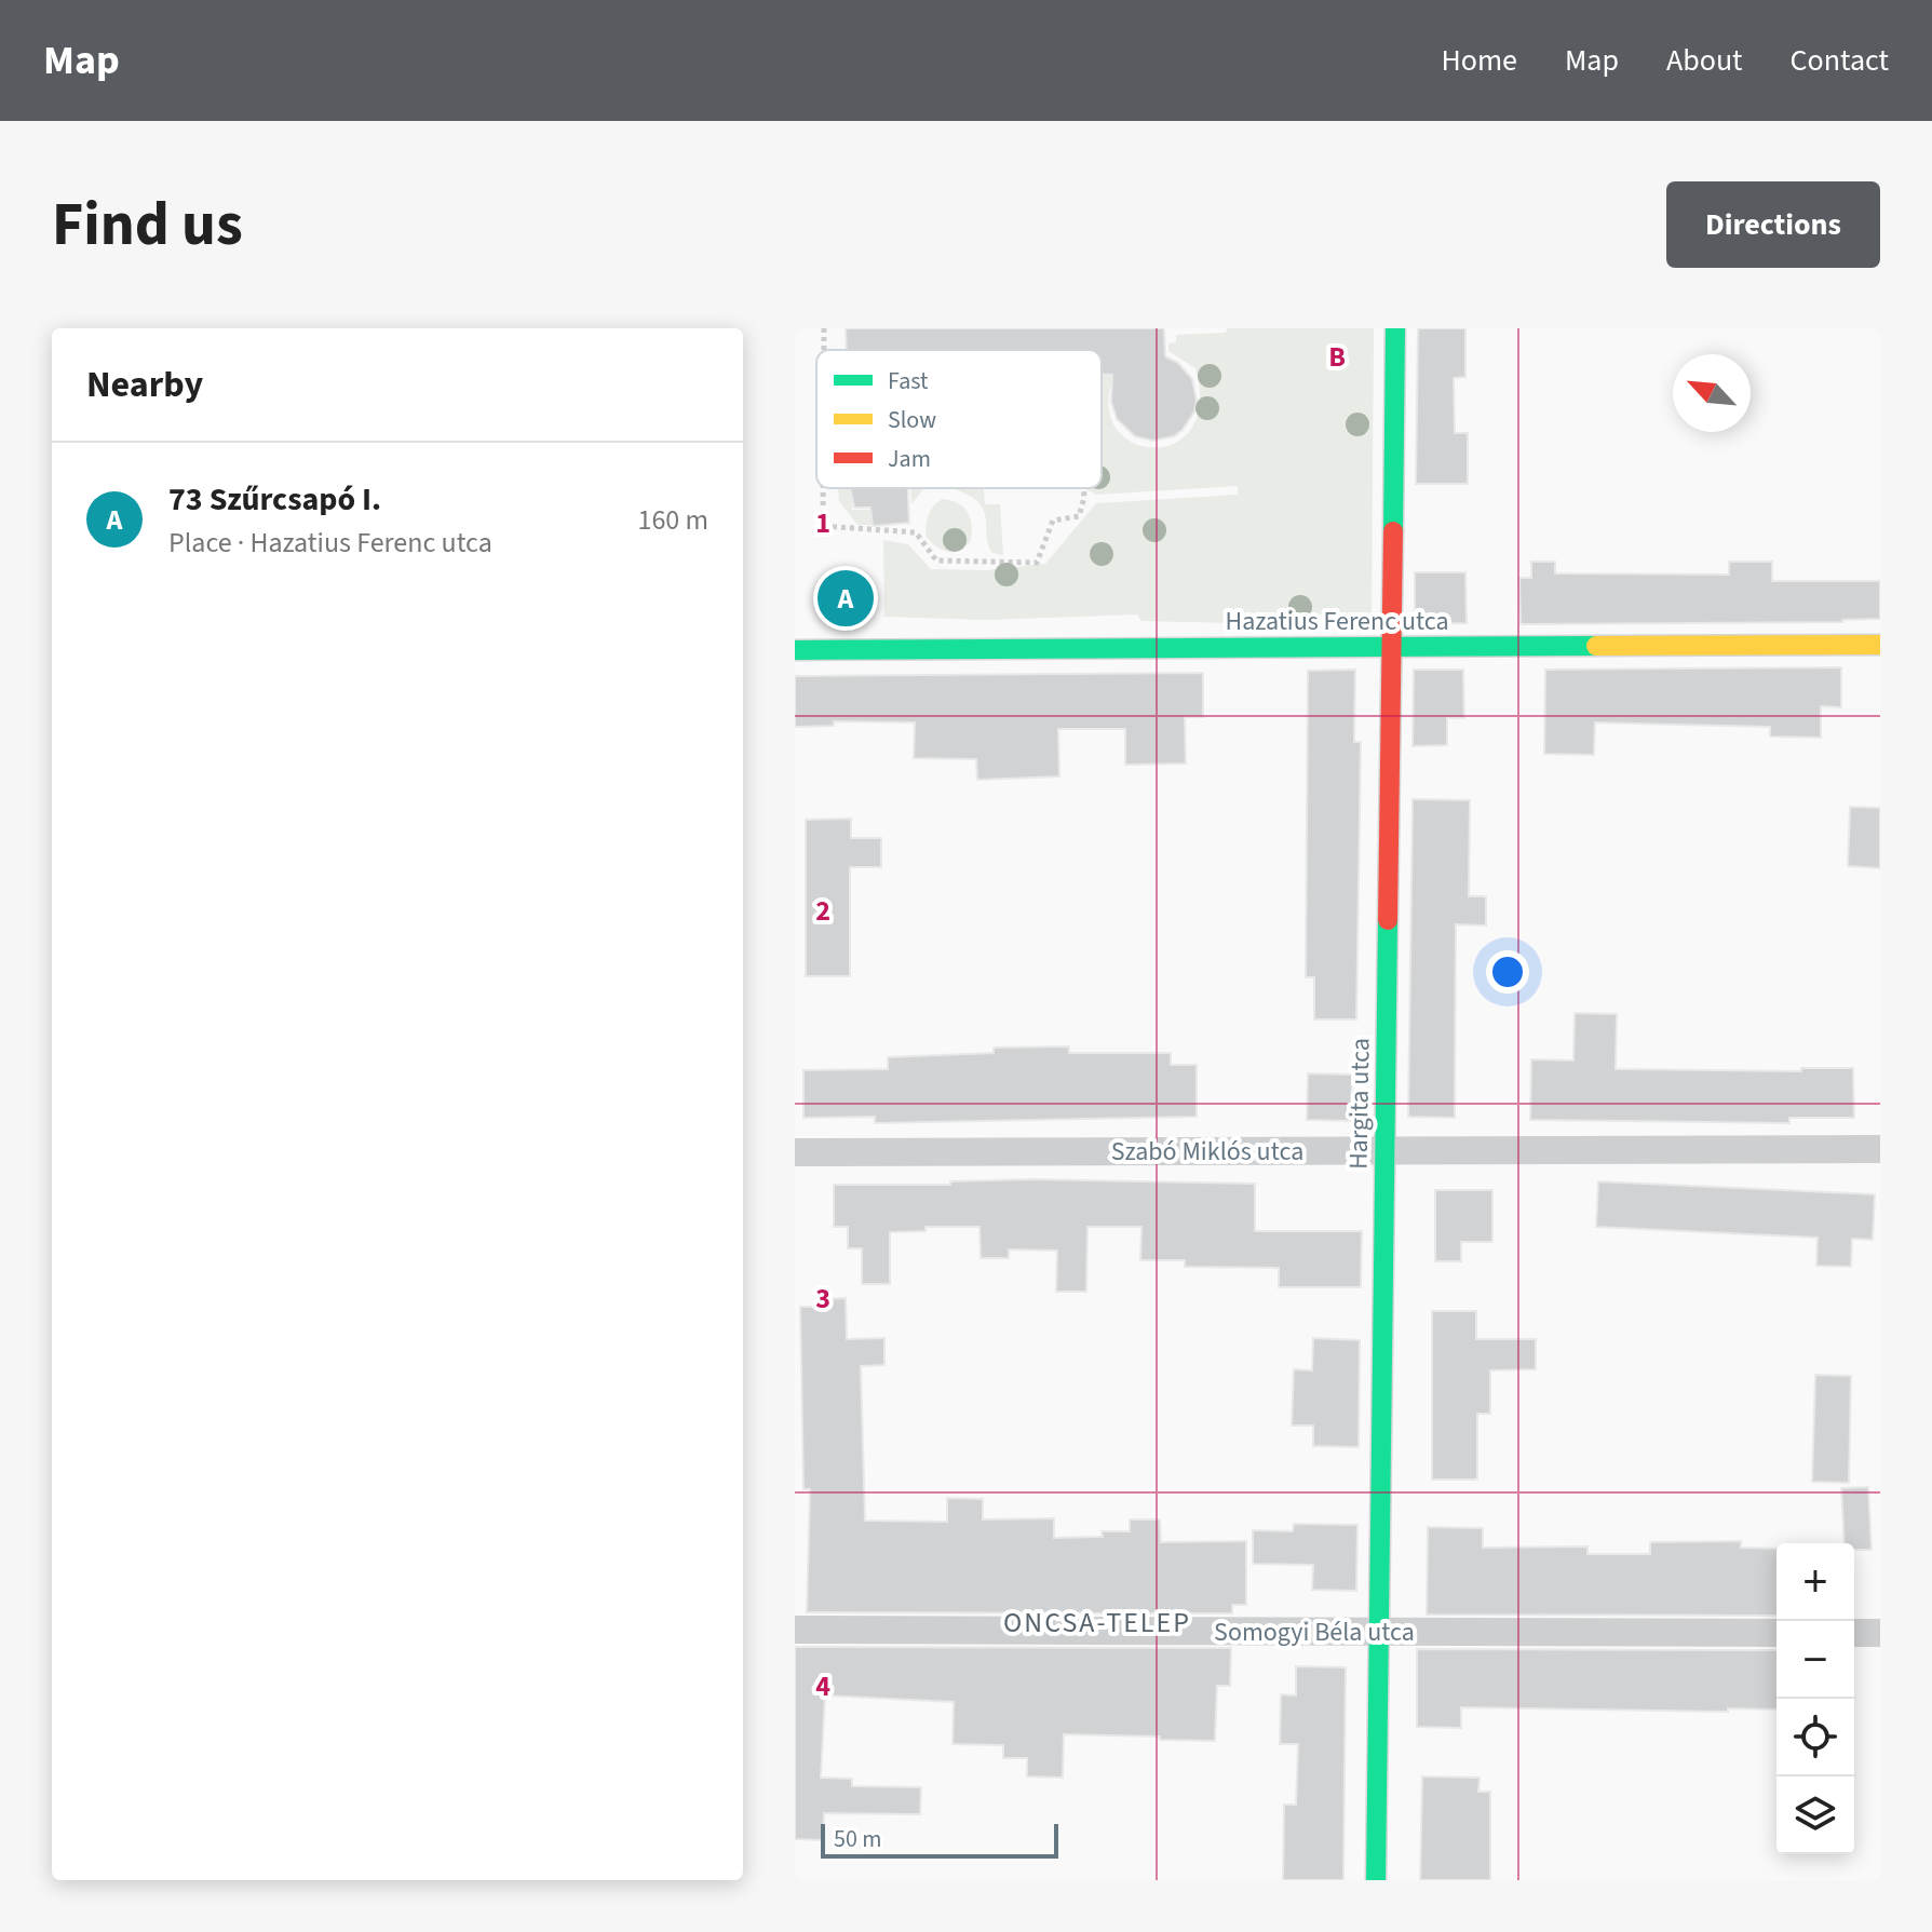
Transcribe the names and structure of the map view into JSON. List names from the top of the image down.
{
  "streets": {
    "street": [
      "Hazatius Ferenc utca",
      "Hargita utca",
      "Szabó Miklós utca",
      "Somogyi Béla utca"
    ]
  },
  "crossings": [
    ["Hazatius Ferenc utca", "Hargita utca"],
    ["Hargita utca", "Szabó Miklós utca"],
    ["Hargita utca", "Somogyi Béla utca"]
  ],
  "districts": ["ONCSA-TELEP"],
  "legend": ["Fast", "Slow", "Jam"],
  "scale_bar": "50 m",
  "north": "top left",
  "page": {
    "header": "Map",
    "nav": [
      "Home",
      "Map",
      "About",
      "Contact"
    ],
    "buttons": "Directions",
    "title": "Find us",
    "heading": "Nearby",
    "list": [
      {
        "mark": "A",
        "name": "73 Szűrcsapó I.",
        "note": "Place · Hazatius Ferenc utca",
        "value": "160 m"
      }
    ],
    "pins": "A",
    "map_buttons": ["+", "−"],
    "scale": "50 m"
  },
  "grid": {
    "columns": ["B"],
    "rows": [
      "1",
      "2",
      "3",
      "4"
    ]
  }
}
